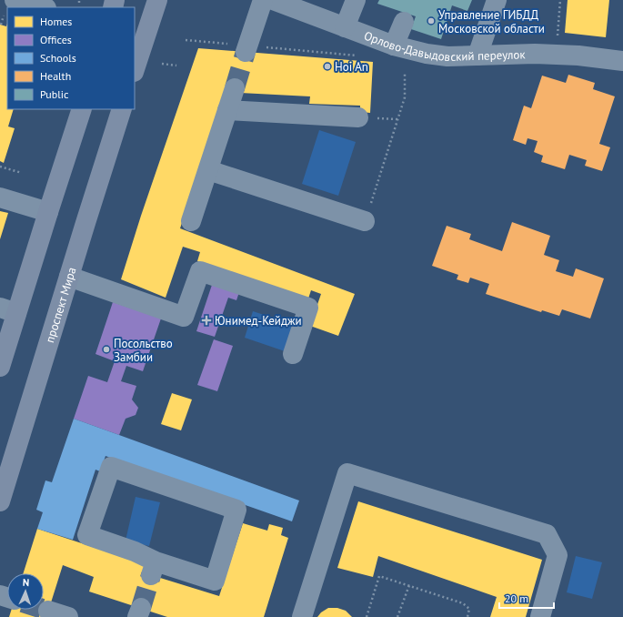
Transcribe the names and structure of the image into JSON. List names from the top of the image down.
{
  "streets": {
    "main road": ["проспект Мира"],
    "street": ["Орлово-Давыдовский переулок"]
  },
  "places": {
    "other": ["Управление ГИБДД Московской области", "Hoi An", "Посольство Замбии"],
    "health": ["Юнимед-Кейджи"]
  },
  "legend": [
    "Homes",
    "Offices",
    "Schools",
    "Health",
    "Public"
  ],
  "scale_bar": "20 m",
  "north": "top"
}
